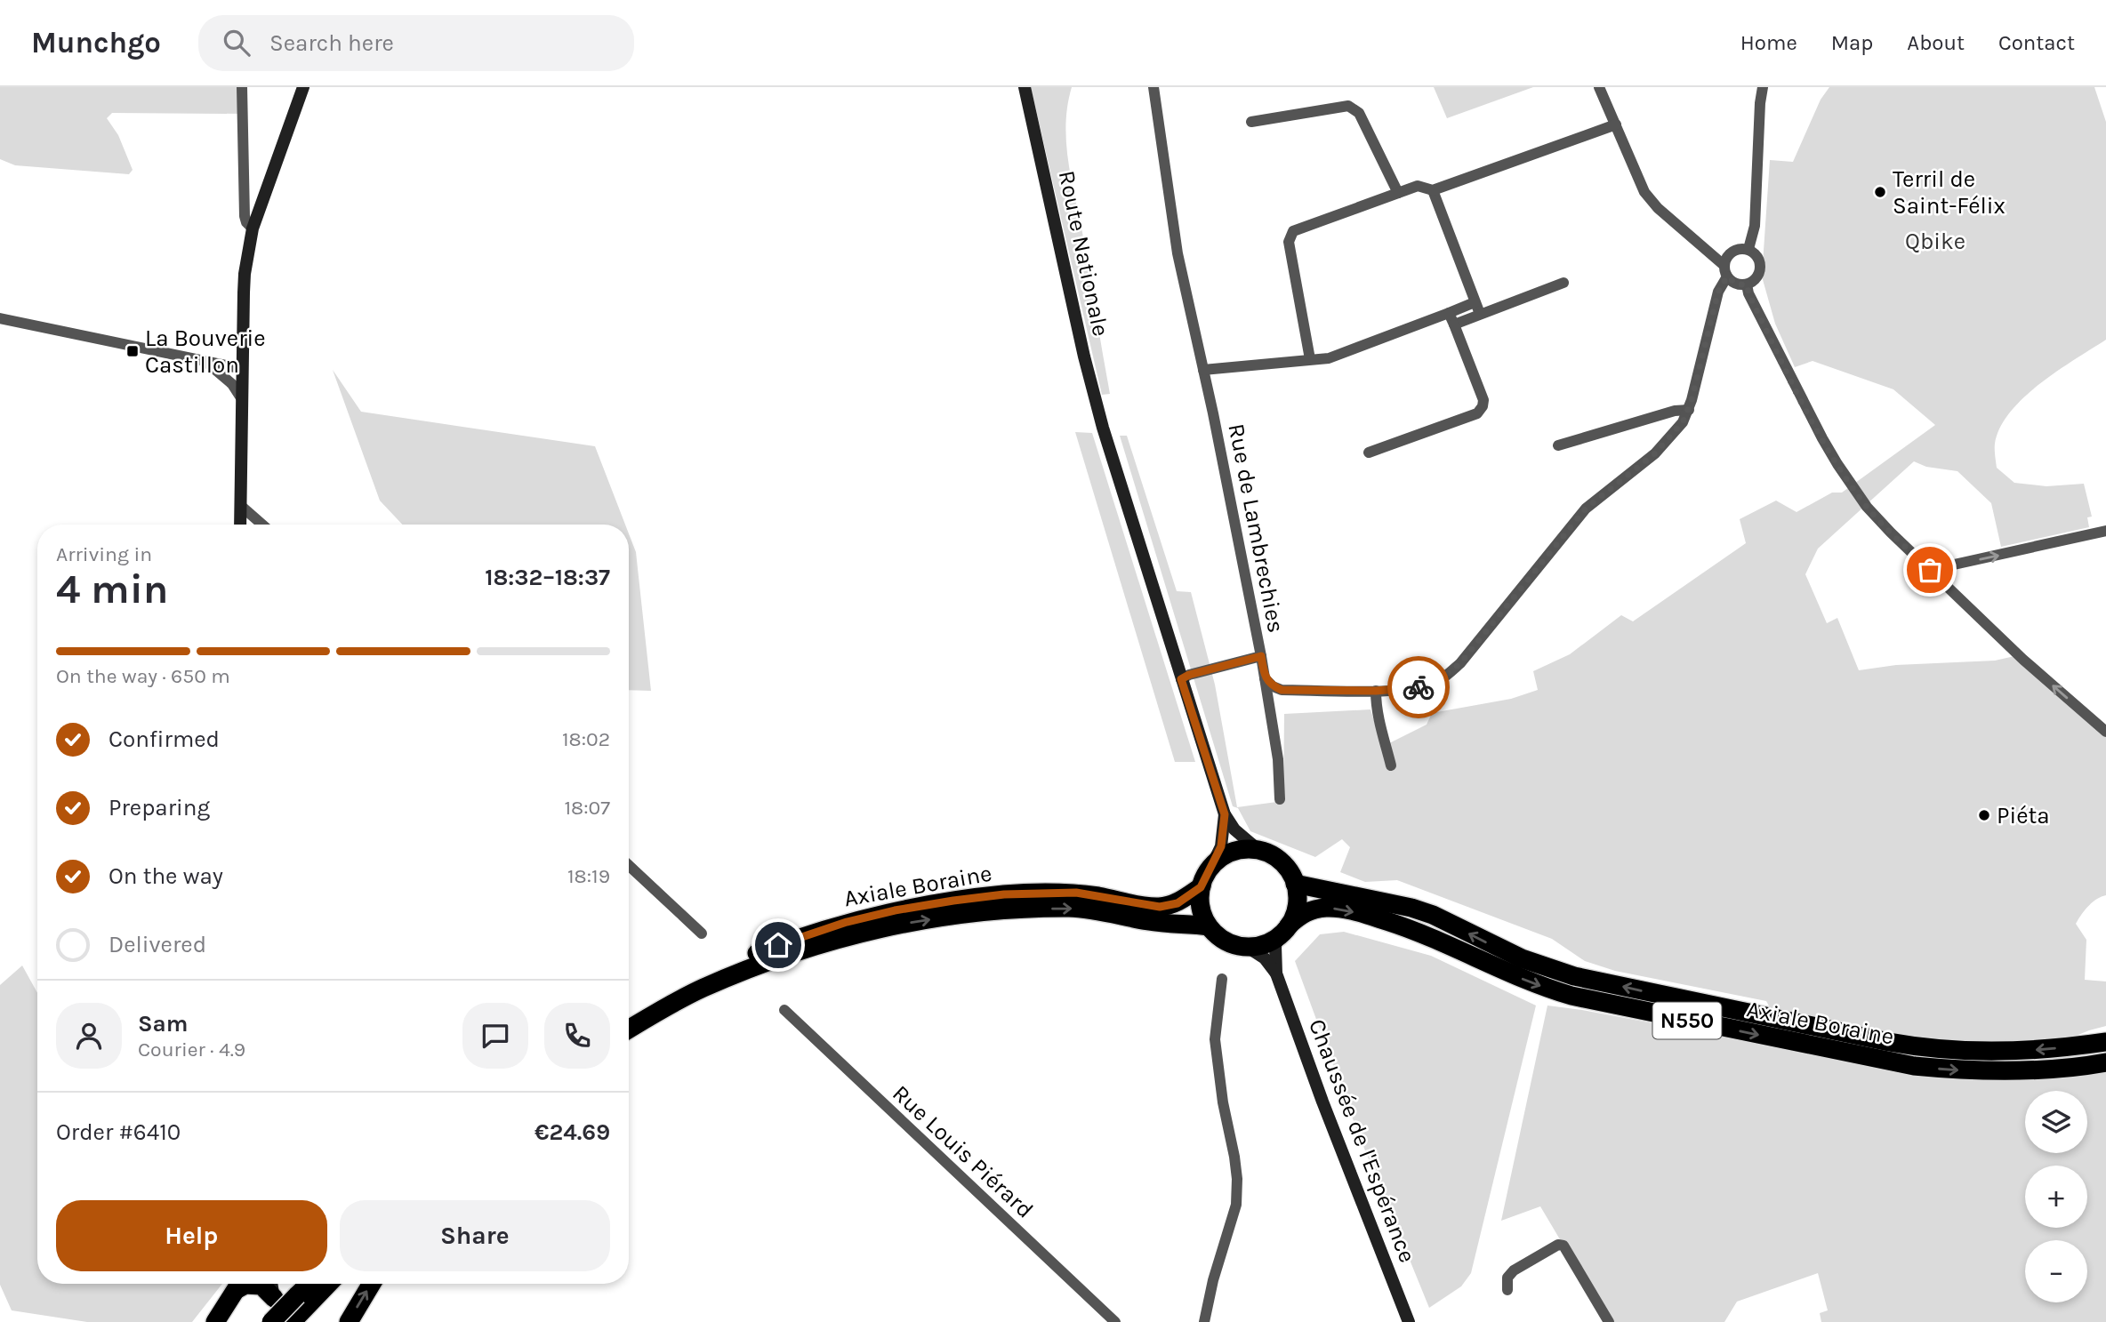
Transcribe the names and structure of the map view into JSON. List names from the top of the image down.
{
  "streets": {
    "highway": ["Axiale Boraine", "N550"],
    "main road": ["Route Nationale", "Chaussée de l'Espérance"],
    "street": ["Rue de Lambrechies", "Rue Louis Piérard"]
  },
  "crossings": [
    ["Axiale Boraine", "N550"]
  ],
  "parks": ["Qbike"],
  "places": {
    "other": ["Terril de Saint-Félix", "Piéta"],
    "transit": ["La Bouverie Castillon"]
  },
  "page": {
    "header": "Munchgo",
    "search": "Search here",
    "nav": [
      "Home",
      "Map",
      "About",
      "Contact"
    ],
    "heading": ["4 min", "Arriving in", "18:32–18:37"],
    "panel": [
      "Sam",
      "Courier · 4.9",
      "Order #6410",
      "€24.69"
    ],
    "bar": "On the way · 650 m",
    "list": [
      ["Confirmed", "18:02"],
      ["Preparing", "18:07"],
      ["On the way", "18:19"],
      "Delivered"
    ],
    "map_buttons": ["+", "−"],
    "buttons": ["Help", "Share"]
  }
}
